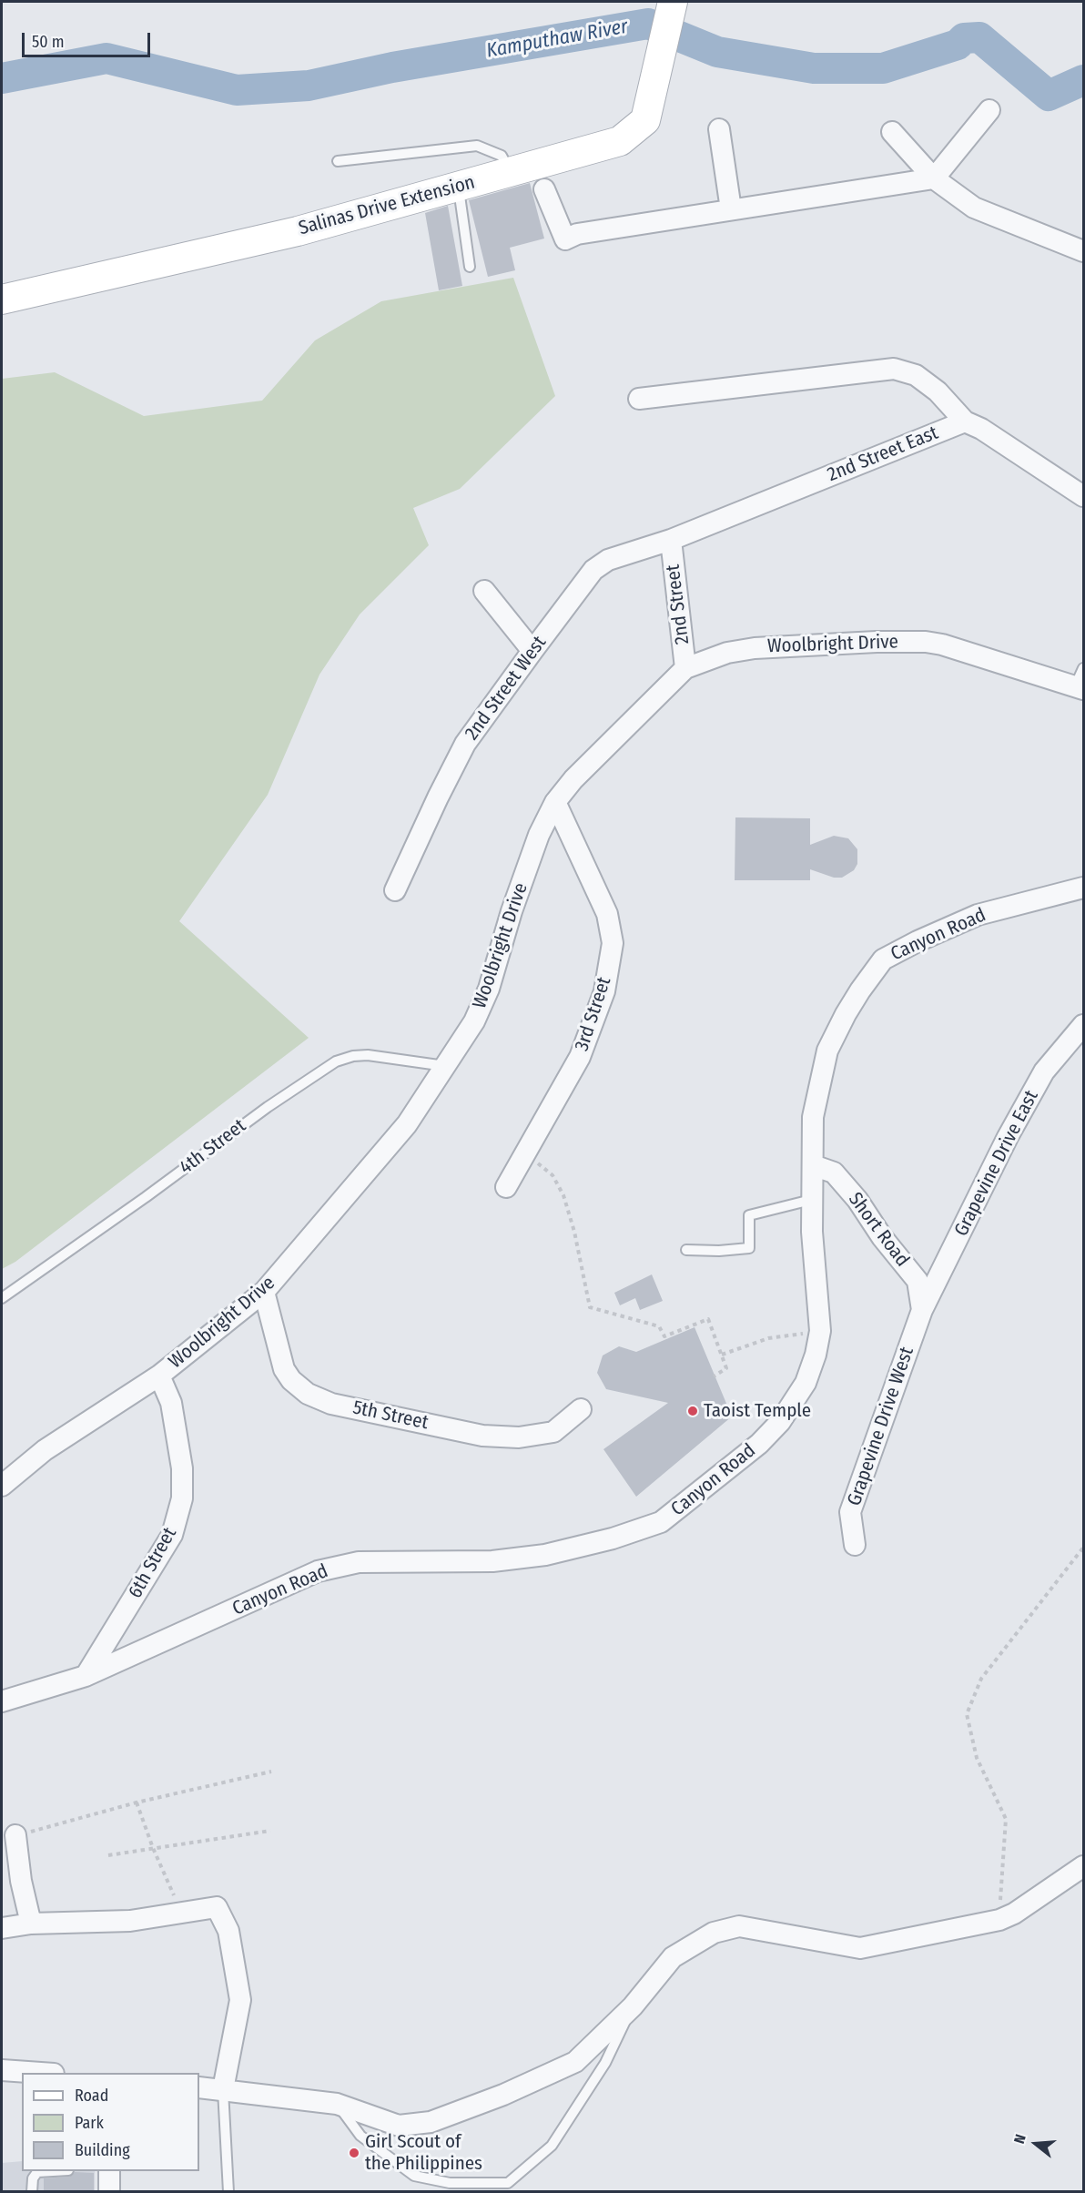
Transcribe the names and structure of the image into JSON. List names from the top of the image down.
{
  "streets": {
    "street": [
      "Salinas Drive Extension",
      "2nd Street East",
      "2nd Street",
      "Woolbright Drive",
      "2nd Street West",
      "Canyon Road",
      "3rd Street",
      "Grapevine Drive East",
      "Short Road",
      "5th Street",
      "Grapevine Drive West",
      "6th Street"
    ],
    "lane": ["4th Street"]
  },
  "crossings": [
    ["2nd Street East", "2nd Street"],
    ["2nd Street East", "2nd Street West"],
    ["2nd Street", "Woolbright Drive"],
    ["2nd Street", "2nd Street West"],
    ["Woolbright Drive", "3rd Street"],
    ["Woolbright Drive", "4th Street"],
    ["Woolbright Drive", "5th Street"],
    ["Woolbright Drive", "6th Street"],
    ["Canyon Road", "Short Road"],
    ["Canyon Road", "6th Street"],
    ["Grapevine Drive East", "Short Road"],
    ["Grapevine Drive East", "Grapevine Drive West"],
    ["Short Road", "Grapevine Drive West"]
  ],
  "water": ["Kamputhaw River"],
  "places": ["Taoist Temple", "Girl Scout of the Philippines"],
  "legend": ["Road", "Park", "Building"],
  "scale_bar": "50 m",
  "north": "left"
}
